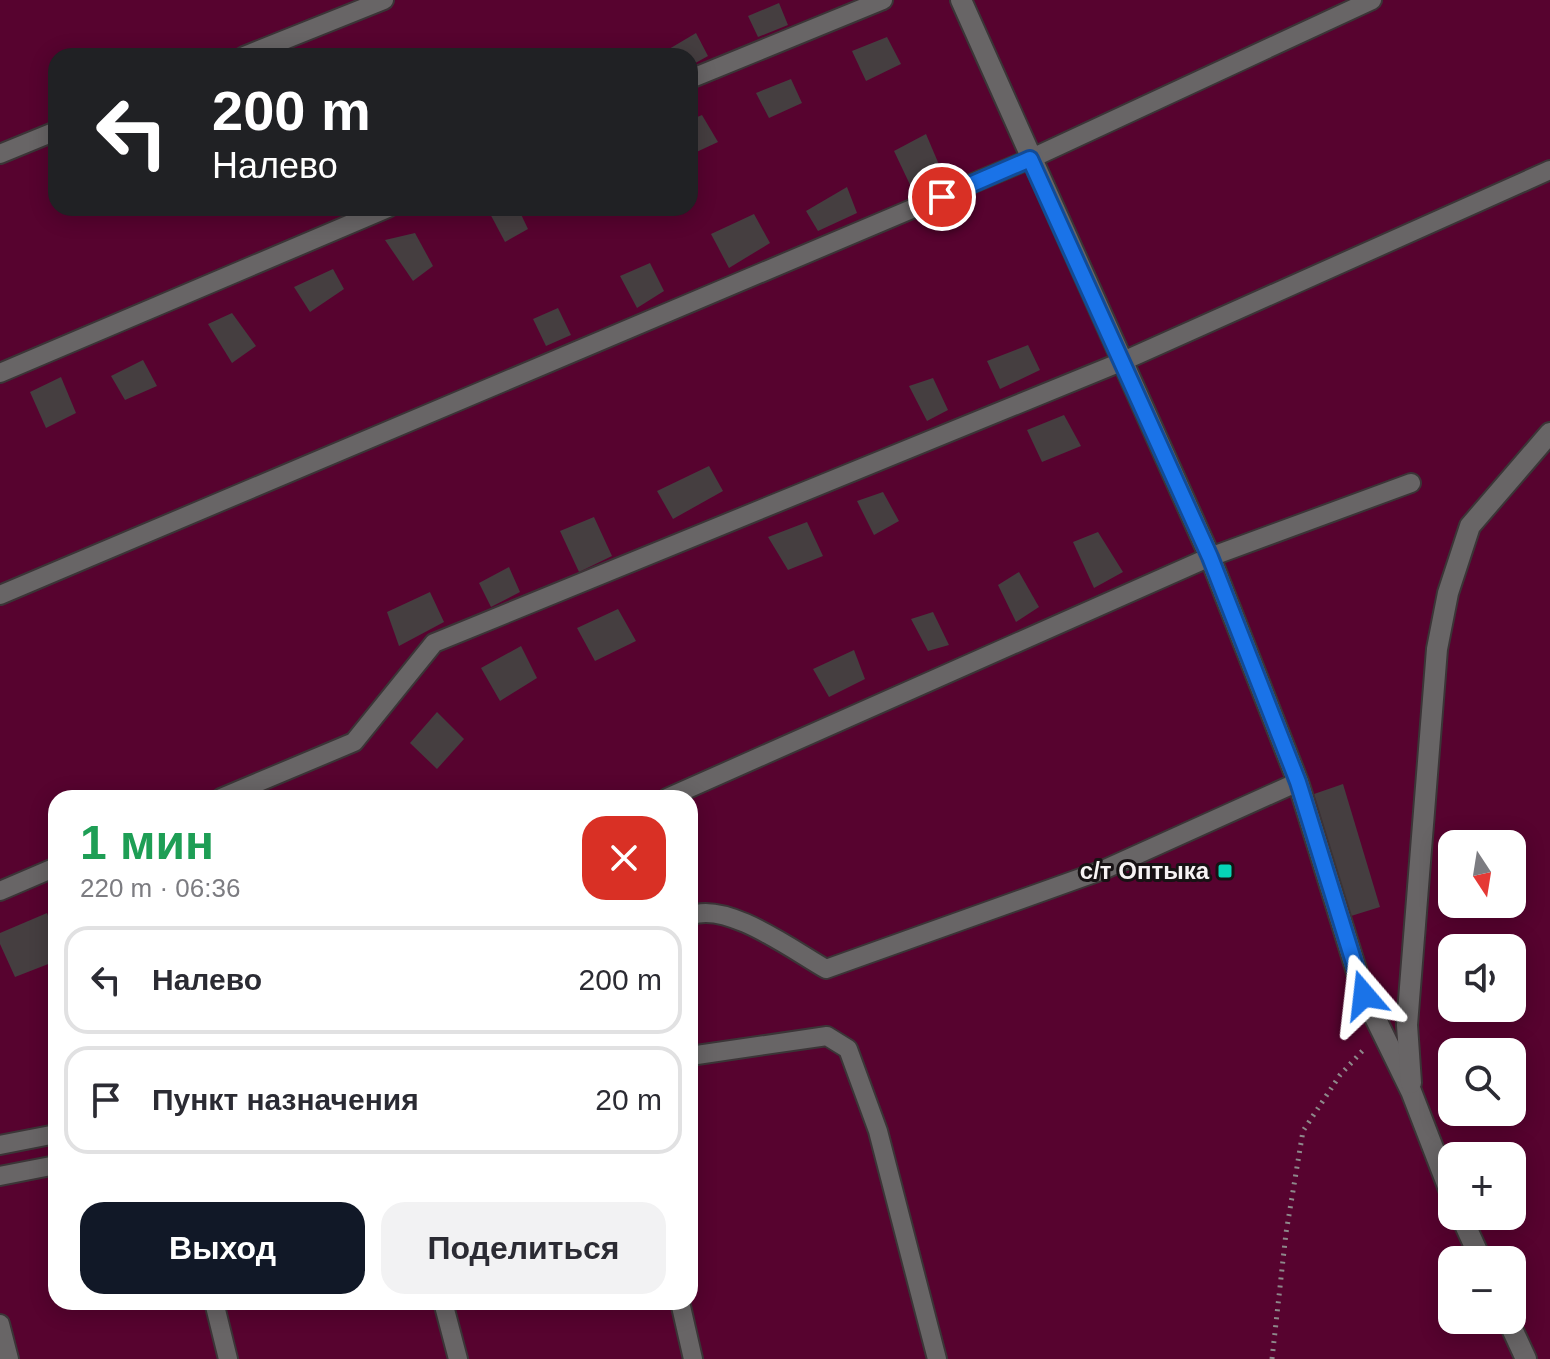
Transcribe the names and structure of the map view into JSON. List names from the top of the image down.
{
  "places": {
    "transit": ["с/т Оптыка"]
  },
  "north": "bottom",
  "page": {
    "turn": ["200 m", "Налево"],
    "heading": ["1 мин", "220 m · 06:36"],
    "map_buttons": ["+", "−"],
    "list": [
      {
        "name": "Налево",
        "value": "200 m"
      },
      {
        "name": "Пункт назначения",
        "value": "20 m"
      }
    ],
    "buttons": ["Выход", "Поделиться"]
  }
}
